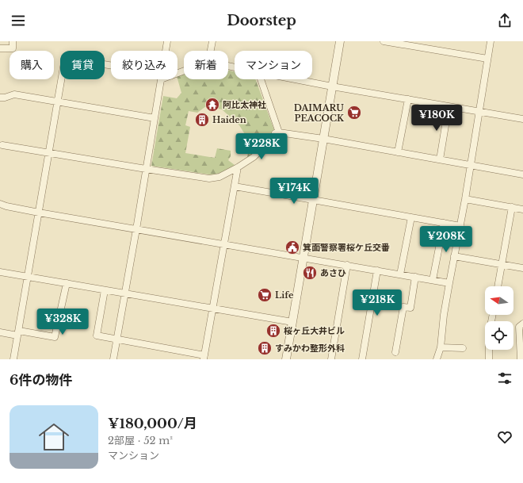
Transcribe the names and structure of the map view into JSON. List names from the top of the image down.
{
  "places": {
    "temple": ["阿比太神社"],
    "supermarket": ["DAIMARU PEACOCK", "Life"],
    "building": ["Haiden", "桜ヶ丘大井ビル", "すみかわ整形外科"],
    "public building": ["箕面警察署桜ケ丘交番"],
    "restaurant": ["あさひ"]
  },
  "north": "left",
  "page": {
    "header": "Doorstep",
    "chip": [
      "購入",
      "賃貸",
      "絞り込み",
      "新着",
      "マンション"
    ],
    "price": [
      "¥180K",
      "¥228K",
      "¥174K",
      "¥208K",
      "¥218K",
      "¥328K"
    ],
    "heading": "6件の物件",
    "list": [
      {
        "name": "¥180,000/月",
        "note": "2部屋 · 52 m² · マンション"
      }
    ]
  }
}
